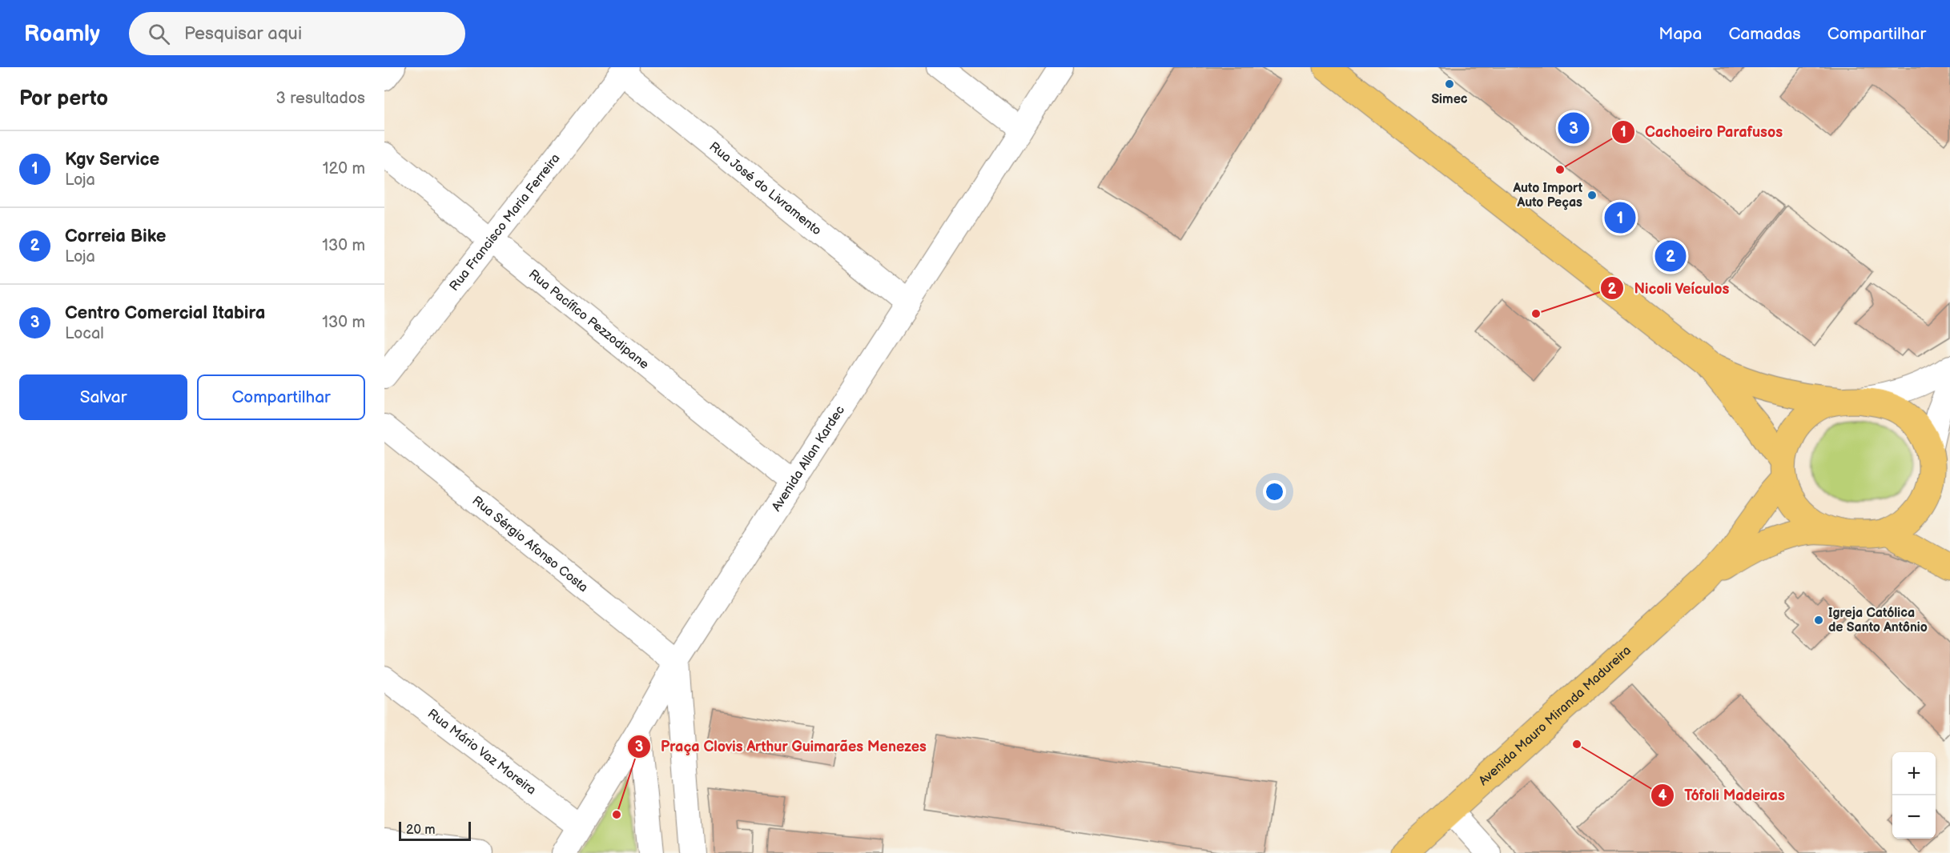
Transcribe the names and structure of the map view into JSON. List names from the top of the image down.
{
  "streets": {
    "main road": ["Avenida Mauro Miranda Madureira"],
    "street": [
      "Rua José do Livramento",
      "Rua Francisco Maria Ferreira",
      "Rua Pacífico Pezzodipane",
      "Avenida Allan Kardec",
      "Rua Sérgio Afonso Costa",
      "Rua Mário Vaz Moreira"
    ]
  },
  "crossings": [
    ["Rua José do Livramento", "Rua Francisco Maria Ferreira"],
    ["Rua José do Livramento", "Avenida Allan Kardec"],
    ["Rua Francisco Maria Ferreira", "Rua Pacífico Pezzodipane"],
    ["Rua Pacífico Pezzodipane", "Avenida Allan Kardec"],
    ["Avenida Allan Kardec", "Rua Sérgio Afonso Costa"],
    ["Avenida Allan Kardec", "Rua Mário Vaz Moreira"]
  ],
  "places": [
    "Simec",
    "Cachoeiro Parafusos",
    "Auto Import Auto Peças",
    "Nicoli Veículos",
    "Igreja Católica de Santo Antônio",
    "Tófoli Madeiras",
    "Praça Clovis Arthur Guimarães Menezes"
  ],
  "scale_bar": "20 m",
  "page": {
    "header": "Roamly",
    "search": "Pesquisar aqui",
    "nav": ["Mapa", "Camadas", "Compartilhar"],
    "heading": ["Por perto", "3 resultados"],
    "pins": ["3", "1", "2"],
    "list": [
      {
        "mark": "1",
        "name": "Kgv Service",
        "note": "Loja",
        "value": "120 m"
      },
      {
        "mark": "2",
        "name": "Correia Bike",
        "note": "Loja",
        "value": "130 m"
      },
      {
        "mark": "3",
        "name": "Centro Comercial Itabira",
        "note": "Local",
        "value": "130 m"
      }
    ],
    "buttons": ["Salvar", "Compartilhar"],
    "map_buttons": ["+", "−"],
    "scale": "20 m"
  }
}
